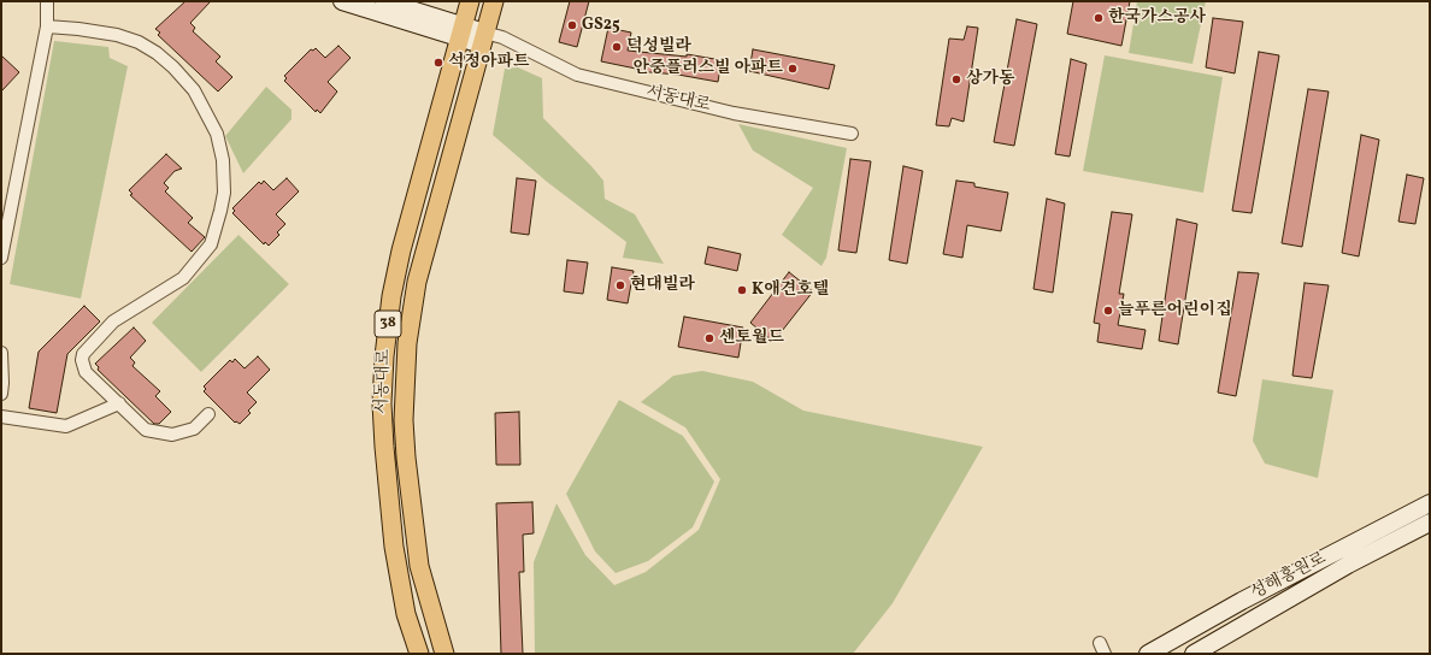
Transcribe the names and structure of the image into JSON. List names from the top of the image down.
{
  "streets": {
    "main road": ["서동대로", "38", "성해홍원로"]
  },
  "places": [
    "한국가스공사",
    "GS25",
    "덕성빌라",
    "석정아파트",
    "안중플러스빌 아파트",
    "상가동",
    "현대빌라",
    "K애견호텔",
    "늘푸른어린이집",
    "센토월드"
  ]
}
